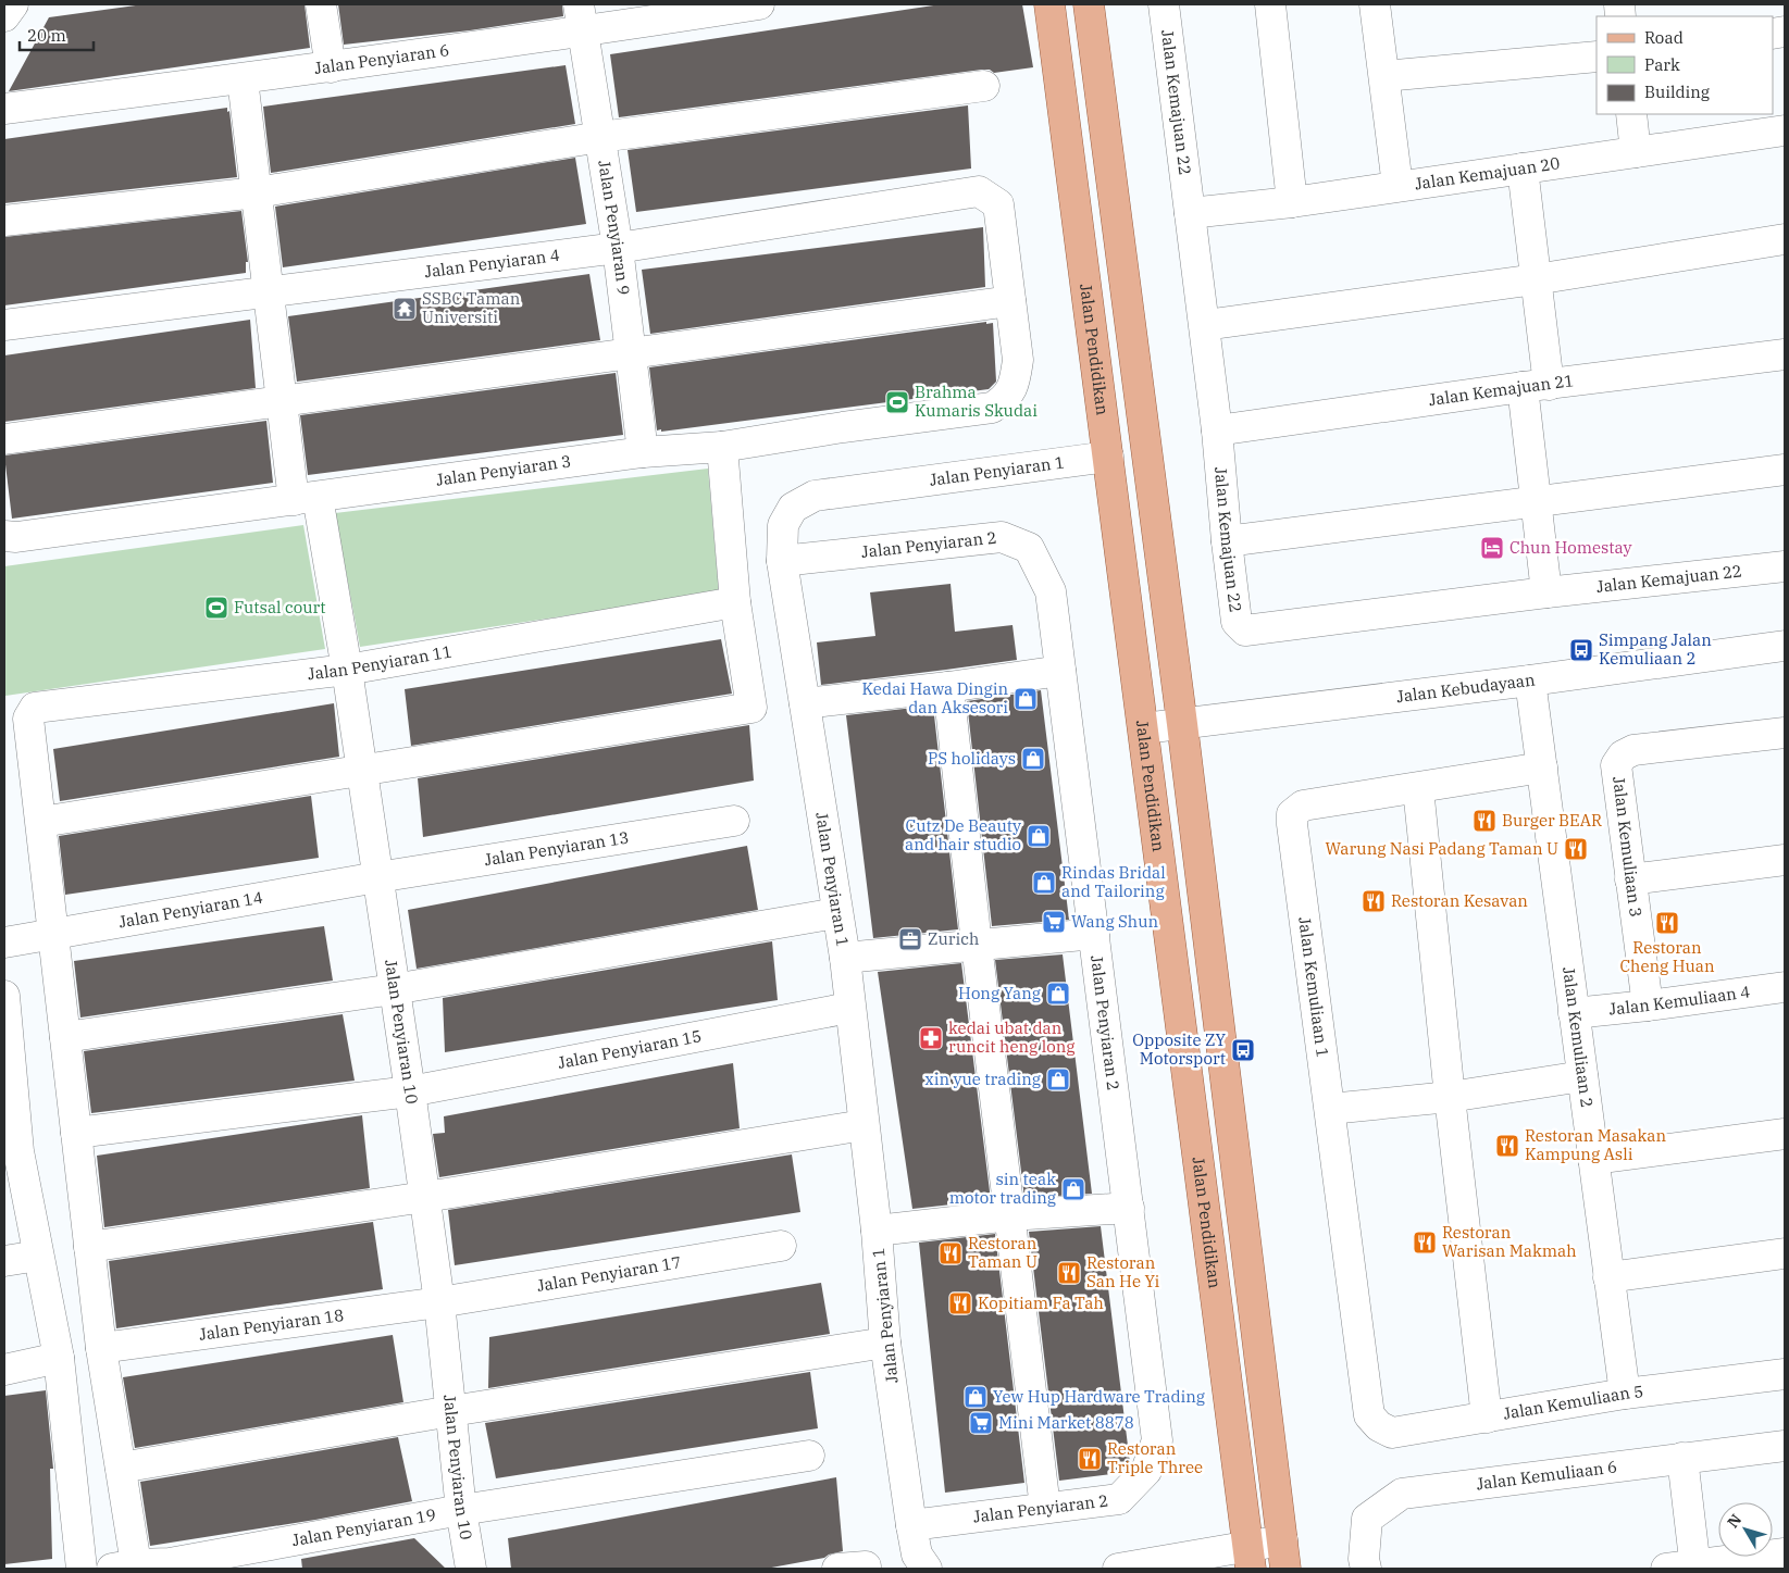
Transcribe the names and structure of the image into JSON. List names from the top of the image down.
{
  "streets": {
    "main road": ["Jalan Pendidikan"],
    "street": [
      "Jalan Penyiaran 6",
      "Jalan Kemajuan 22",
      "Jalan Kemajuan 20",
      "Jalan Penyiaran 9",
      "Jalan Penyiaran 4",
      "Jalan Kemajuan 21",
      "Jalan Penyiaran 3",
      "Jalan Penyiaran 1",
      "Jalan Penyiaran 2",
      "Jalan Penyiaran 11",
      "Jalan Kebudayaan",
      "Jalan Kemuliaan 3",
      "Jalan Penyiaran 13",
      "Jalan Penyiaran 14",
      "Jalan Kemuliaan 1",
      "Jalan Kemuliaan 4",
      "Jalan Penyiaran 10",
      "Jalan Kemuliaan 2",
      "Jalan Penyiaran 15",
      "Jalan Penyiaran 17",
      "Jalan Penyiaran 18",
      "Jalan Kemuliaan 5",
      "Jalan Kemuliaan 6",
      "Jalan Penyiaran 19"
    ]
  },
  "crossings": [
    ["Jalan Penyiaran 6", "Jalan Penyiaran 9"],
    ["Jalan Penyiaran 6", "Jalan Penyiaran 10"],
    ["Jalan Kemajuan 22", "Jalan Kemajuan 20"],
    ["Jalan Kemajuan 22", "Jalan Kemajuan 21"],
    ["Jalan Penyiaran 9", "Jalan Penyiaran 4"],
    ["Jalan Penyiaran 9", "Jalan Penyiaran 3"],
    ["Jalan Penyiaran 4", "Jalan Penyiaran 3"],
    ["Jalan Penyiaran 4", "Jalan Penyiaran 10"],
    ["Jalan Pendidikan", "Jalan Penyiaran 1"],
    ["Jalan Pendidikan", "Jalan Kebudayaan"],
    ["Jalan Penyiaran 3", "Jalan Penyiaran 10"],
    ["Jalan Penyiaran 1", "Jalan Penyiaran 2"],
    ["Jalan Penyiaran 1", "Jalan Penyiaran 15"],
    ["Jalan Penyiaran 11", "Jalan Penyiaran 10"],
    ["Jalan Kebudayaan", "Jalan Kemuliaan 2"],
    ["Jalan Kemuliaan 3", "Jalan Kemuliaan 4"],
    ["Jalan Penyiaran 13", "Jalan Penyiaran 14"],
    ["Jalan Penyiaran 13", "Jalan Penyiaran 10"],
    ["Jalan Penyiaran 14", "Jalan Penyiaran 10"],
    ["Jalan Kemuliaan 1", "Jalan Kemuliaan 2"],
    ["Jalan Kemuliaan 1", "Jalan Kemuliaan 5"],
    ["Jalan Kemuliaan 4", "Jalan Kemuliaan 2"],
    ["Jalan Penyiaran 10", "Jalan Penyiaran 15"],
    ["Jalan Penyiaran 10", "Jalan Penyiaran 17"],
    ["Jalan Penyiaran 10", "Jalan Penyiaran 18"],
    ["Jalan Penyiaran 10", "Jalan Penyiaran 19"],
    ["Jalan Kemuliaan 2", "Jalan Kemuliaan 5"],
    ["Jalan Penyiaran 17", "Jalan Penyiaran 18"]
  ],
  "places": {
    "temple": ["SSBC Taman Universiti"],
    "sports": ["Brahma Kumaris Skudai", "Futsal court"],
    "hotel": ["Chun Homestay"],
    "bus stop": ["Simpang Jalan Kemuliaan 2", "Opposite ZY Motorsport"],
    "shop": [
      "Kedai Hawa Dingin dan Aksesori",
      "PS holidays",
      "Cutz De Beauty and hair studio",
      "Rindas Bridal and Tailoring",
      "Hong Yang",
      "xin yue trading",
      "sin teak motor trading",
      "Yew Hup Hardware Trading"
    ],
    "restaurant": [
      "Burger BEAR",
      "Warung Nasi Padang Taman U",
      "Restoran Kesavan",
      "Restoran Cheng Huan",
      "Restoran Masakan Kampung Asli",
      "Restoran Warisan Makmah",
      "Restoran Taman U",
      "Restoran San He Yi",
      "Kopitiam Fa Tah",
      "Restoran Triple Three"
    ],
    "supermarket": ["Wang Shun", "Mini Market 8878"],
    "office": ["Zurich"],
    "pharmacy": ["kedai ubat dan runcit heng long"]
  },
  "legend": ["Road", "Park", "Building"],
  "scale_bar": "20 m",
  "north": "top left"
}
